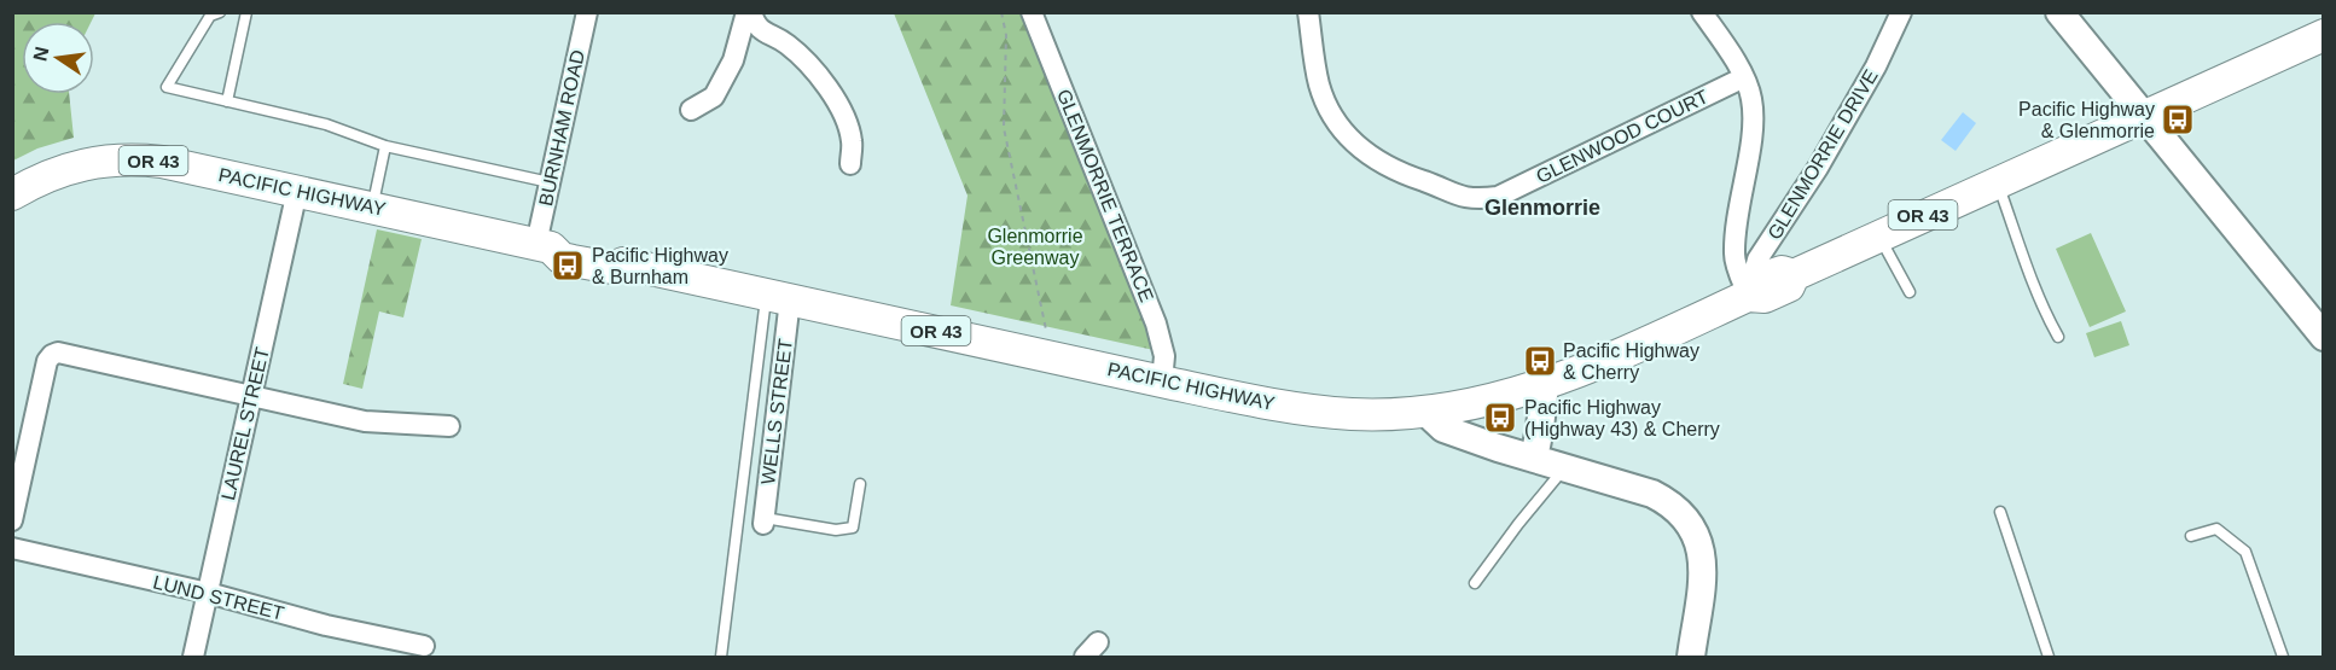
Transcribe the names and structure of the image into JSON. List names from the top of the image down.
{
  "streets": {
    "main road": ["OR 43", "PACIFIC HIGHWAY"],
    "street": [
      "BURNHAM ROAD",
      "GLENWOOD COURT",
      "GLENMORRIE DRIVE",
      "GLENMORRIE TERRACE",
      "WELLS STREET",
      "LAUREL STREET",
      "LUND STREET"
    ]
  },
  "crossings": [
    ["BURNHAM ROAD", "PACIFIC HIGHWAY"],
    ["GLENMORRIE DRIVE", "PACIFIC HIGHWAY"],
    ["PACIFIC HIGHWAY", "GLENMORRIE TERRACE"],
    ["PACIFIC HIGHWAY", "WELLS STREET"],
    ["PACIFIC HIGHWAY", "LAUREL STREET"],
    ["LAUREL STREET", "LUND STREET"]
  ],
  "districts": ["Glenmorrie"],
  "parks": ["Glenmorrie Greenway"],
  "places": {
    "bus stop": [
      "Pacific Highway & Glenmorrie",
      "Pacific Highway & Burnham",
      "Pacific Highway & Cherry",
      "Pacific Highway (Highway 43) & Cherry"
    ]
  },
  "north": "left"
}
